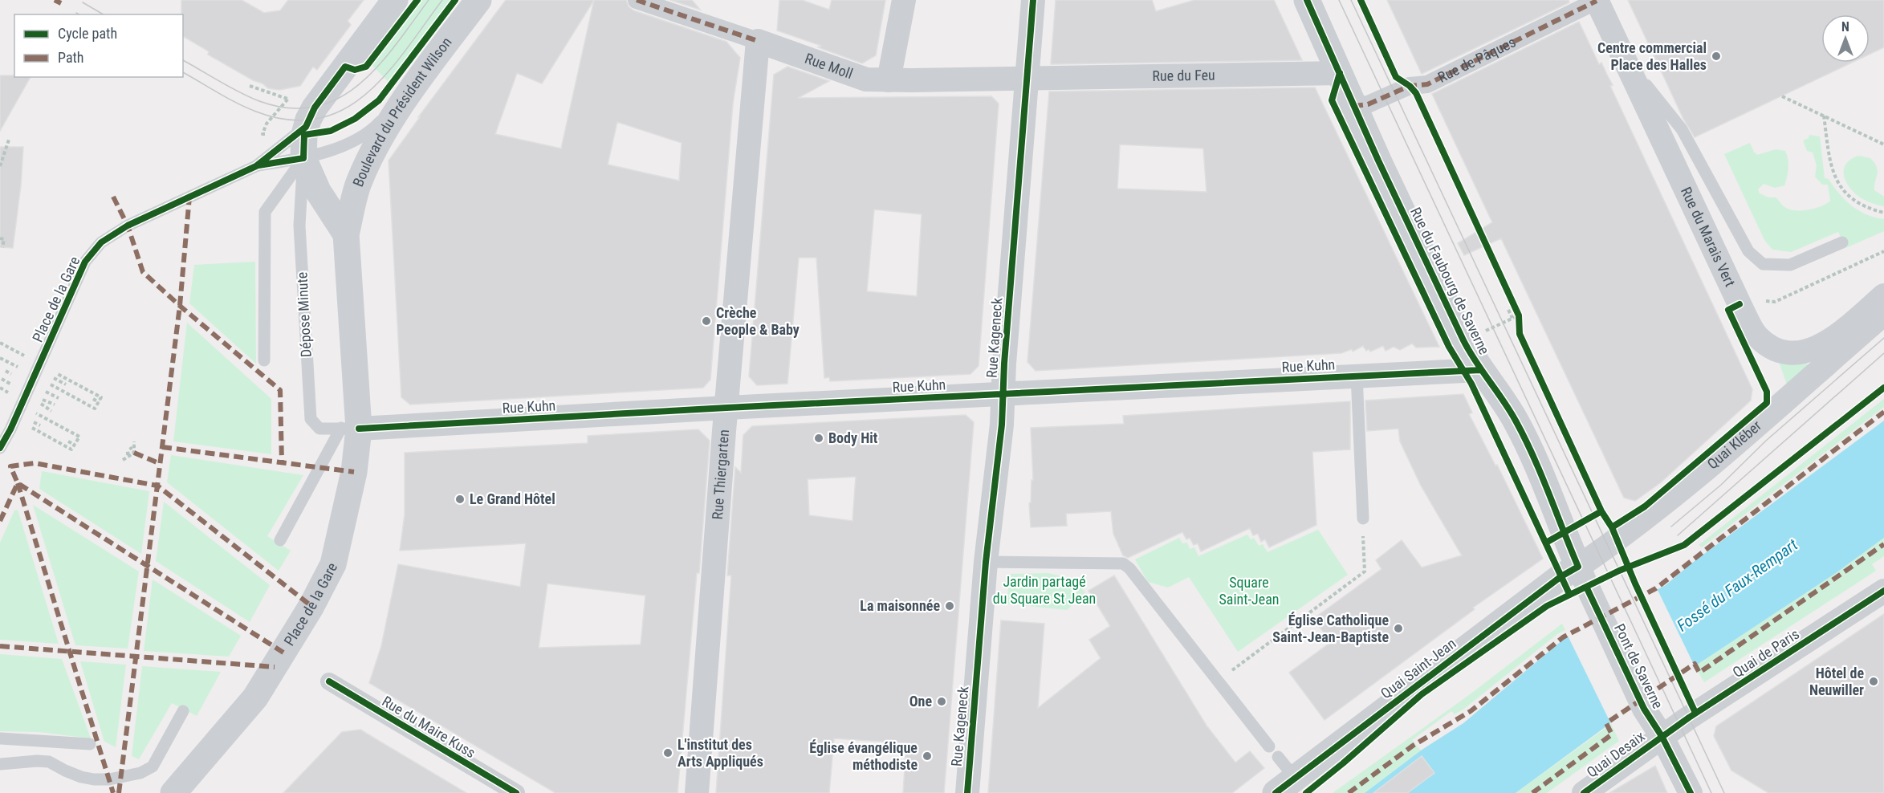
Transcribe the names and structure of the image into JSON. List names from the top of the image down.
{
  "streets": {
    "main road": ["Boulevard du Président Wilson", "Place de la Gare"],
    "street": [
      "Rue de Pâques",
      "Rue Moll",
      "Rue du Feu",
      "Rue du Marais Vert",
      "Rue du Faubourg de Saverne",
      "Rue Kageneck",
      "Rue Kuhn",
      "Quai Kléber",
      "Rue Thiergarten",
      "Quai de Paris",
      "Pont de Saverne",
      "Quai Saint-Jean",
      "Rue du Maire Kuss",
      "Quai Desaix"
    ],
    "lane": ["Dépose Minute"]
  },
  "crossings": [
    ["Rue de Pâques", "Rue du Marais Vert"],
    ["Rue de Pâques", "Rue du Faubourg de Saverne"],
    ["Rue Moll", "Rue du Feu"],
    ["Rue Moll", "Rue Kageneck"],
    ["Rue Moll", "Rue Thiergarten"],
    ["Rue du Feu", "Rue du Faubourg de Saverne"],
    ["Rue du Feu", "Rue Kageneck"],
    ["Boulevard du Président Wilson", "Place de la Gare"],
    ["Rue du Faubourg de Saverne", "Rue Kuhn"],
    ["Rue du Faubourg de Saverne", "Quai Kléber"],
    ["Rue du Faubourg de Saverne", "Pont de Saverne"],
    ["Rue du Faubourg de Saverne", "Quai Saint-Jean"],
    ["Place de la Gare", "Dépose Minute"],
    ["Place de la Gare", "Rue Kuhn"],
    ["Dépose Minute", "Rue Kuhn"],
    ["Rue Kageneck", "Rue Kuhn"],
    ["Rue Kuhn", "Rue Thiergarten"],
    ["Quai Kléber", "Quai Saint-Jean"],
    ["Quai de Paris", "Pont de Saverne"],
    ["Quai de Paris", "Quai Desaix"],
    ["Pont de Saverne", "Quai Desaix"]
  ],
  "water": ["Fossé du Faux-Rempart"],
  "parks": ["Jardin partagé du Square St Jean", "Square Saint-Jean"],
  "places": [
    "Centre commercial Place des Halles",
    "Crèche People & Baby",
    "Body Hit",
    "Le Grand Hôtel",
    "La maisonnée",
    "Église Catholique Saint-Jean-Baptiste",
    "Hôtel de Neuwiller",
    "One",
    "L'institut des Arts Appliqués",
    "Église évangélique méthodiste"
  ],
  "legend": ["Cycle path", "Path"],
  "north": "top"
}
